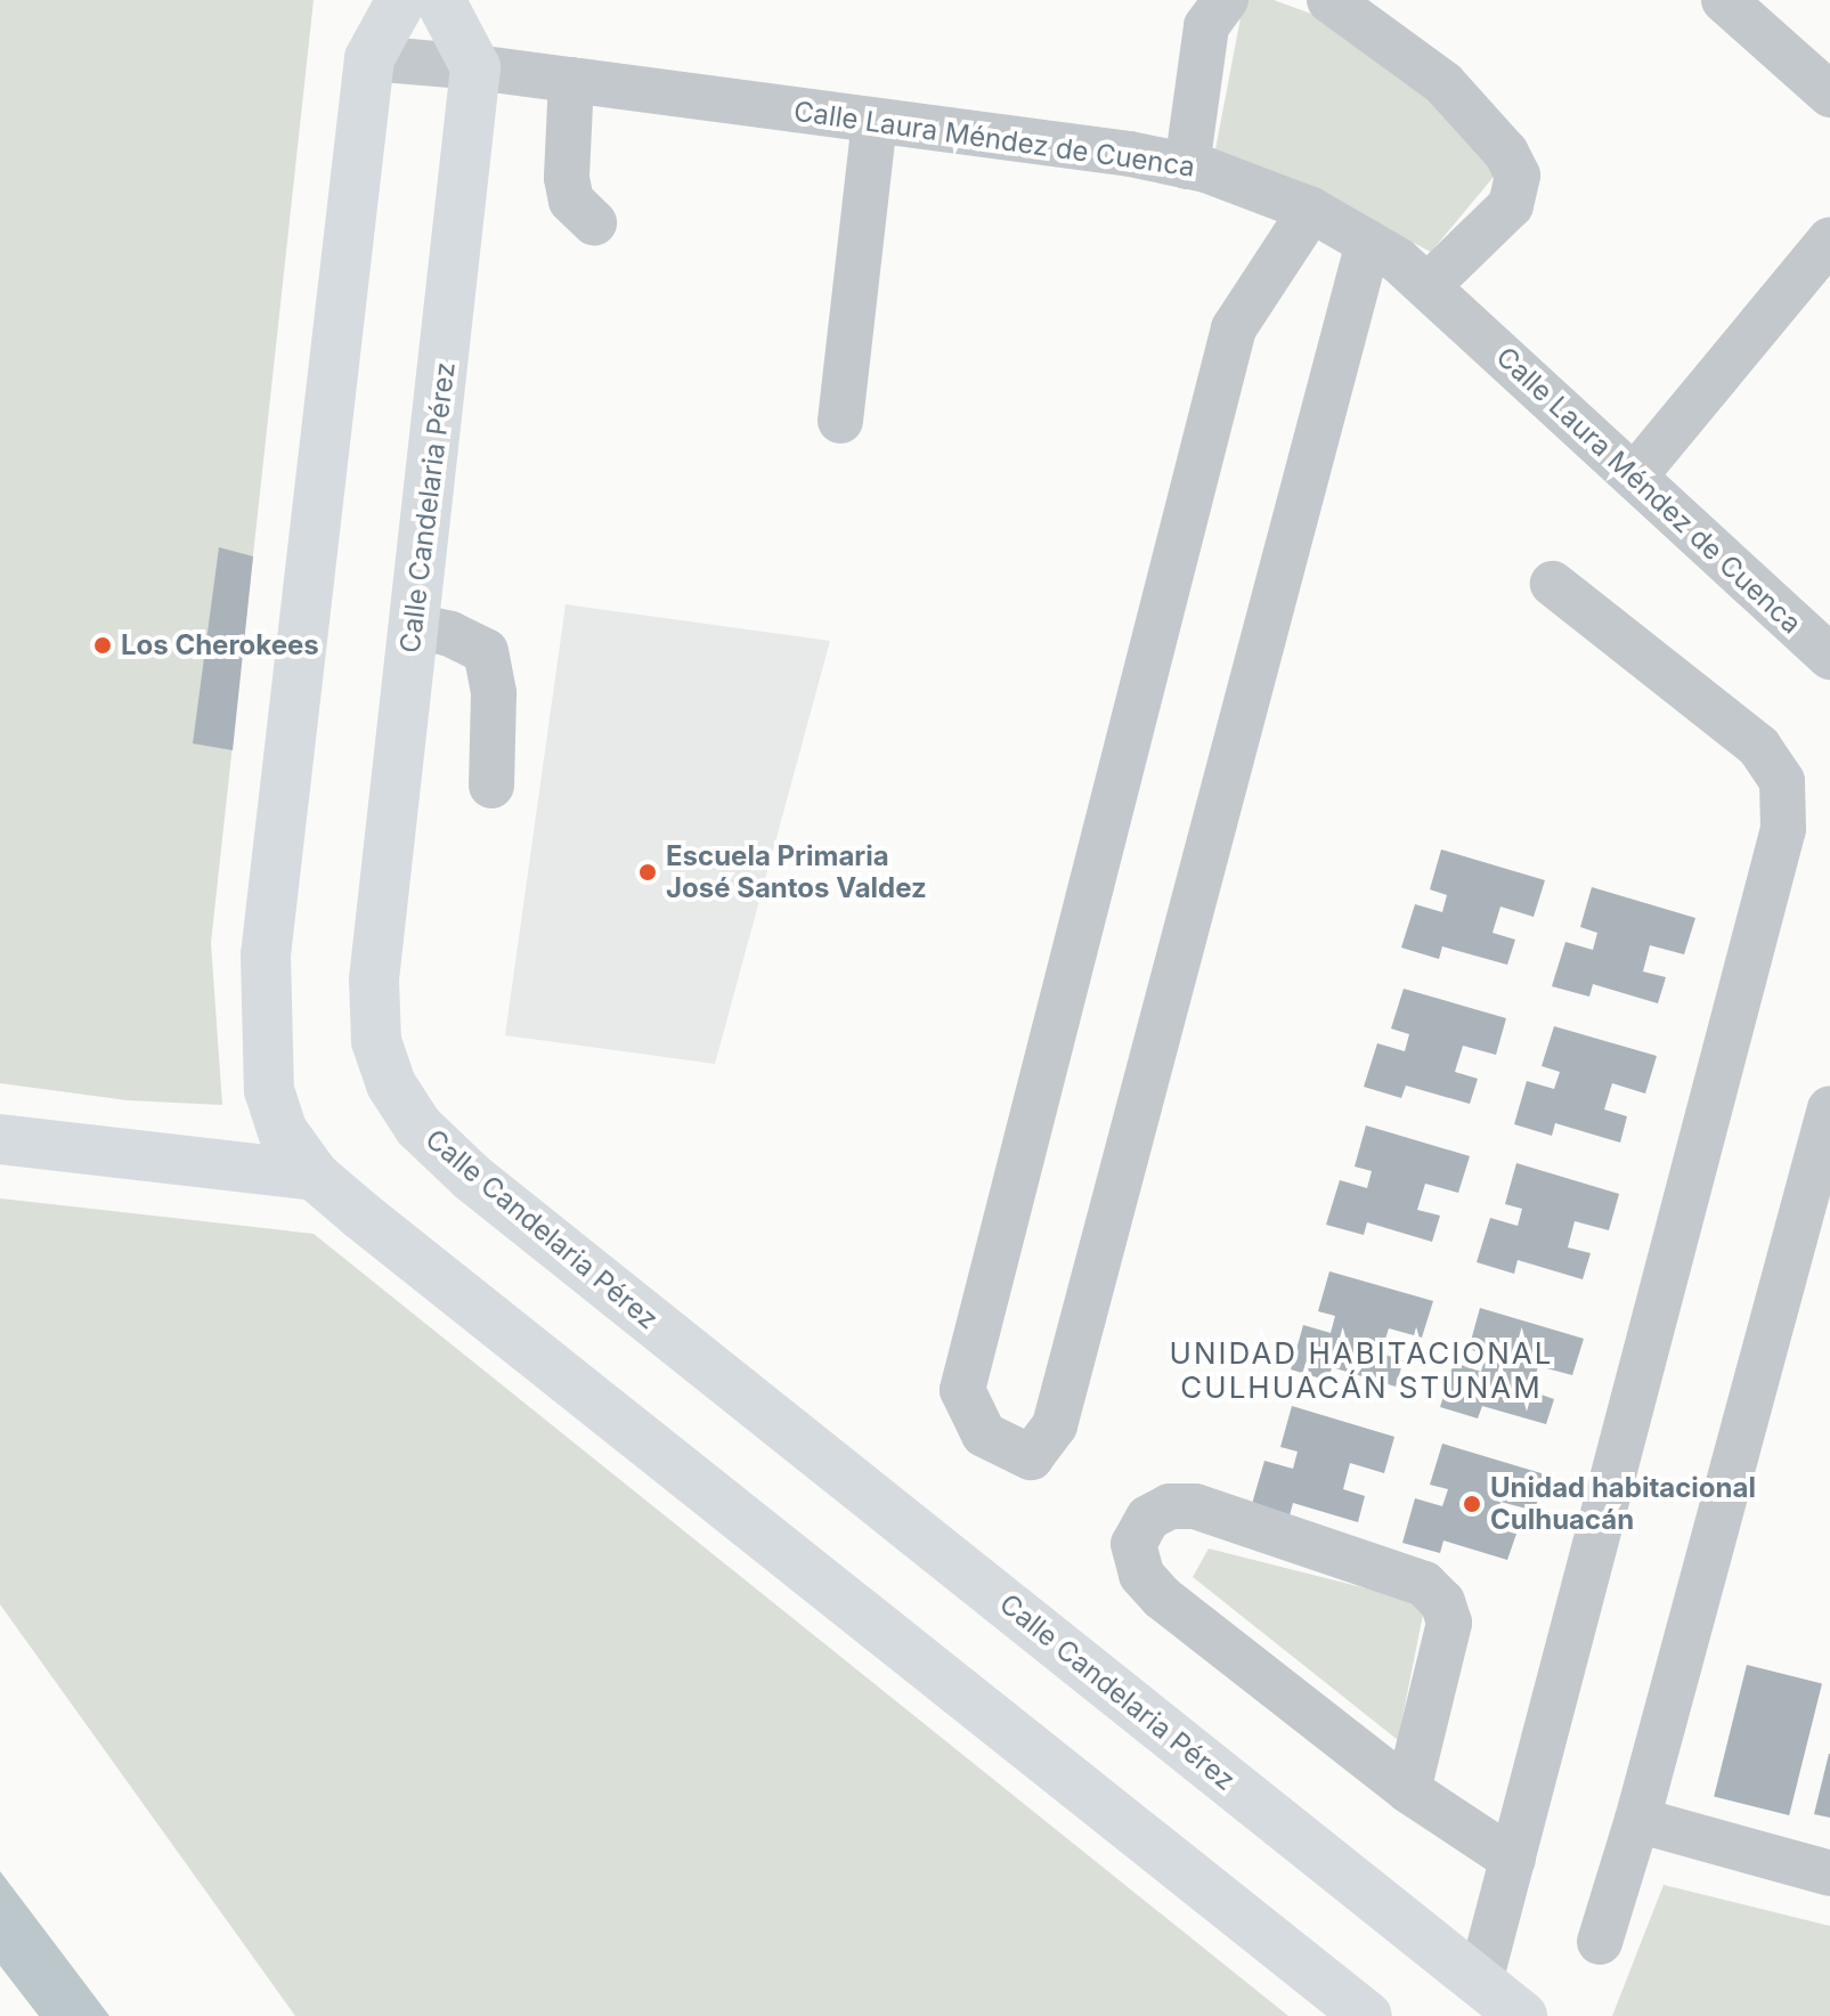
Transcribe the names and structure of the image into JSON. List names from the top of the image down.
{
  "streets": {
    "main road": ["Calle Candelaria Pérez"],
    "street": ["Calle Laura Méndez de Cuenca"]
  },
  "crossings": [
    ["Calle Laura Méndez de Cuenca", "Calle Candelaria Pérez"]
  ],
  "districts": ["UNIDAD HABITACIONAL CULHUACÁN STUNAM"],
  "places": ["Los Cherokees", "Escuela Primaria José Santos Valdez", "Unidad habitacional Culhuacán"]
}
